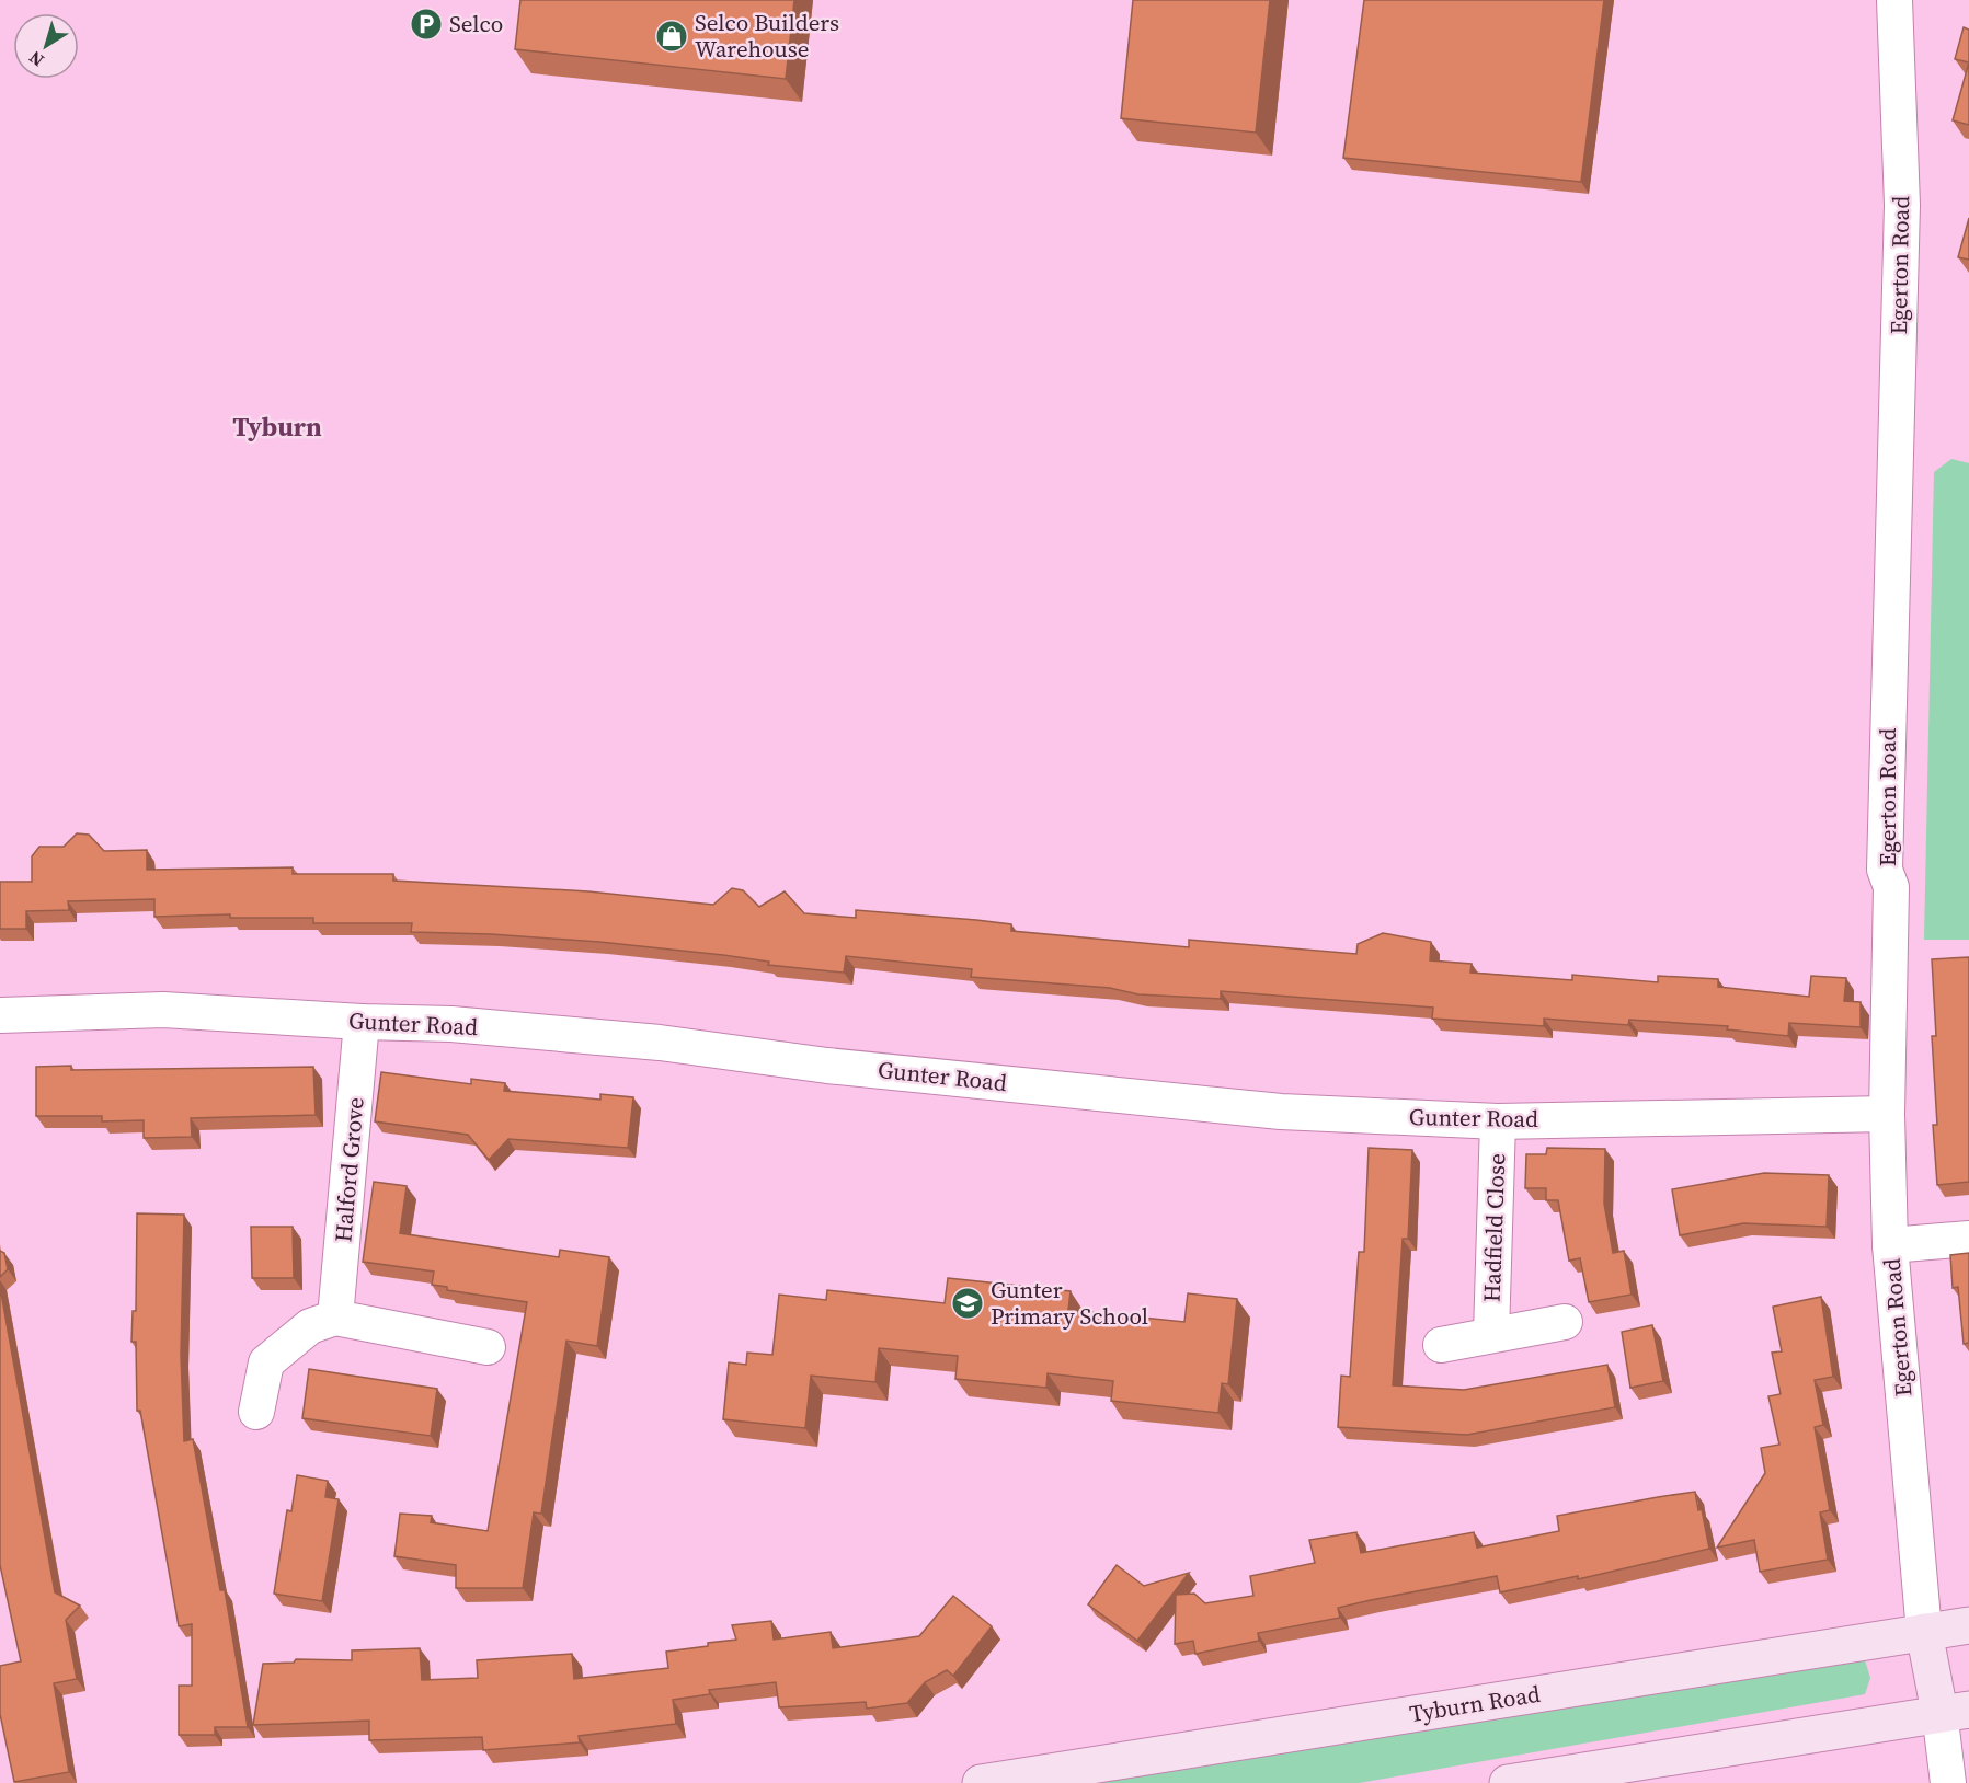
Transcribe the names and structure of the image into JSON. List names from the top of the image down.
{
  "streets": {
    "main road": ["Tyburn Road"],
    "street": [
      "Egerton Road",
      "Gunter Road",
      "Halford Grove",
      "Hadfield Close"
    ]
  },
  "crossings": [
    ["Egerton Road", "Gunter Road"],
    ["Egerton Road", "Tyburn Road"],
    ["Gunter Road", "Halford Grove"],
    ["Gunter Road", "Hadfield Close"]
  ],
  "districts": ["Tyburn"],
  "places": {
    "parking": ["Selco"],
    "shop": ["Selco Builders Warehouse"],
    "school or university": ["Gunter Primary School"]
  },
  "north": "bottom left"
}
